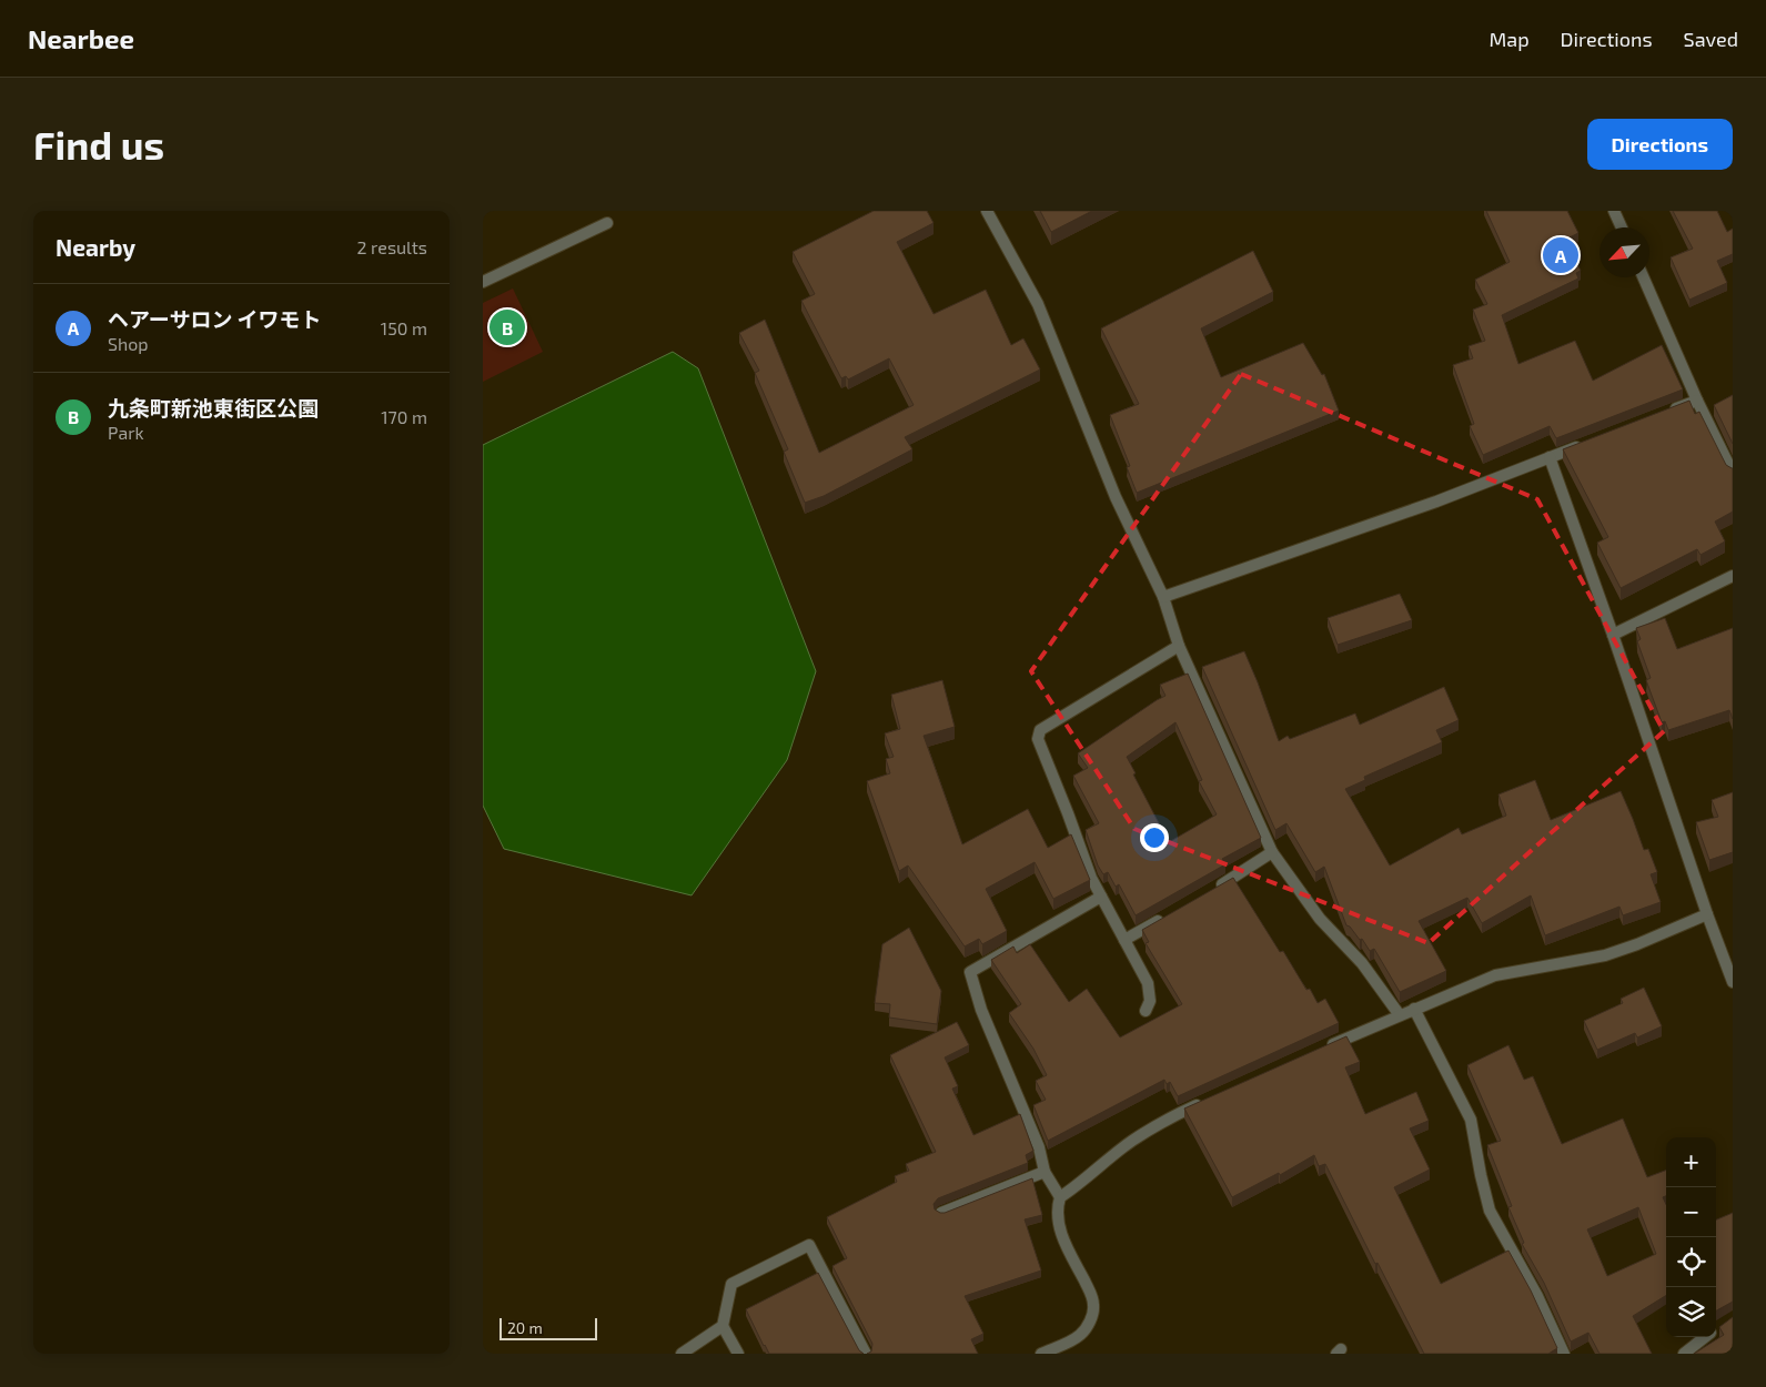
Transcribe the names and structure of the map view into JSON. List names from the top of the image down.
{
  "scale_bar": "20 m",
  "north": "bottom left",
  "page": {
    "header": "Nearbee",
    "nav": ["Map", "Directions", "Saved"],
    "buttons": "Directions",
    "title": "Find us",
    "heading": ["Nearby", "2 results"],
    "pins": ["A", "B"],
    "list": [
      {
        "mark": "A",
        "name": "ヘアーサロン イワモト",
        "note": "Shop",
        "value": "150 m"
      },
      {
        "mark": "B",
        "name": "九条町新池東街区公園",
        "note": "Park",
        "value": "170 m"
      }
    ],
    "map_buttons": ["+", "−"],
    "scale": "20 m"
  }
}
